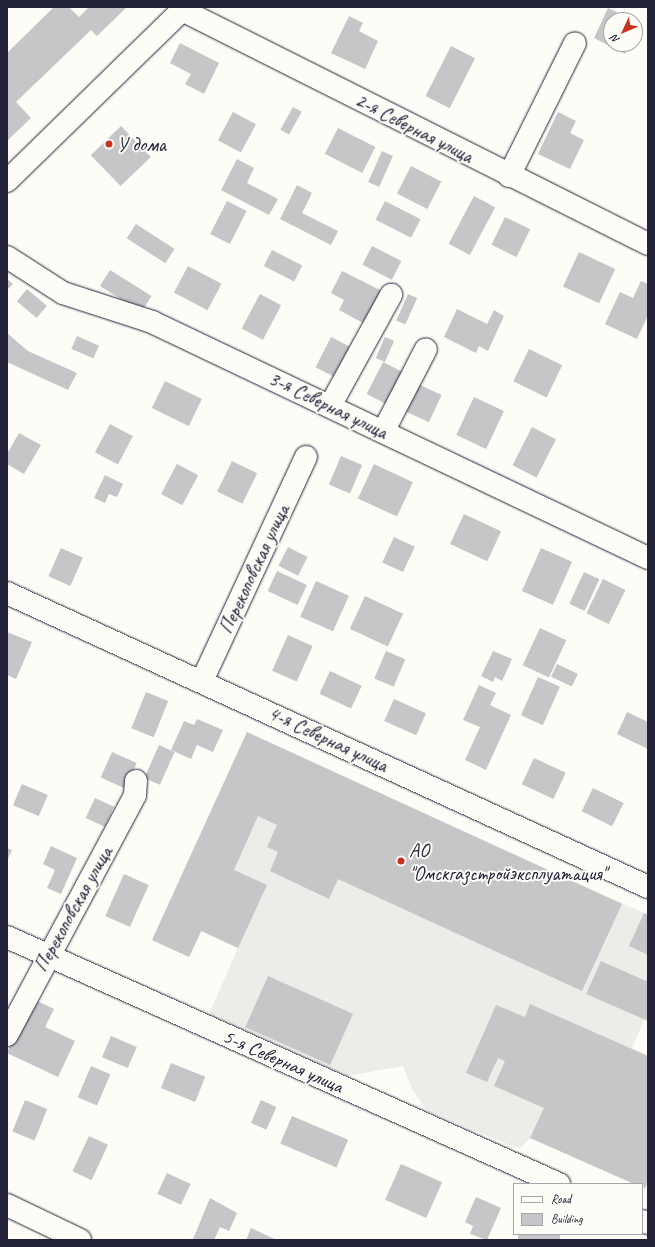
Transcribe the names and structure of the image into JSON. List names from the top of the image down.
{
  "streets": {
    "street": [
      "2-я Северная улица",
      "3-я Северная улица",
      "Перекоповская улица",
      "4-я Северная улица",
      "5-я Северная улица"
    ]
  },
  "crossings": [
    ["Перекоповская улица", "4-я Северная улица"],
    ["Перекоповская улица", "5-я Северная улица"]
  ],
  "places": ["У дома", "АО \"Омскгазстройэксплуатация\""],
  "legend": ["Road", "Building"],
  "north": "bottom left"
}
